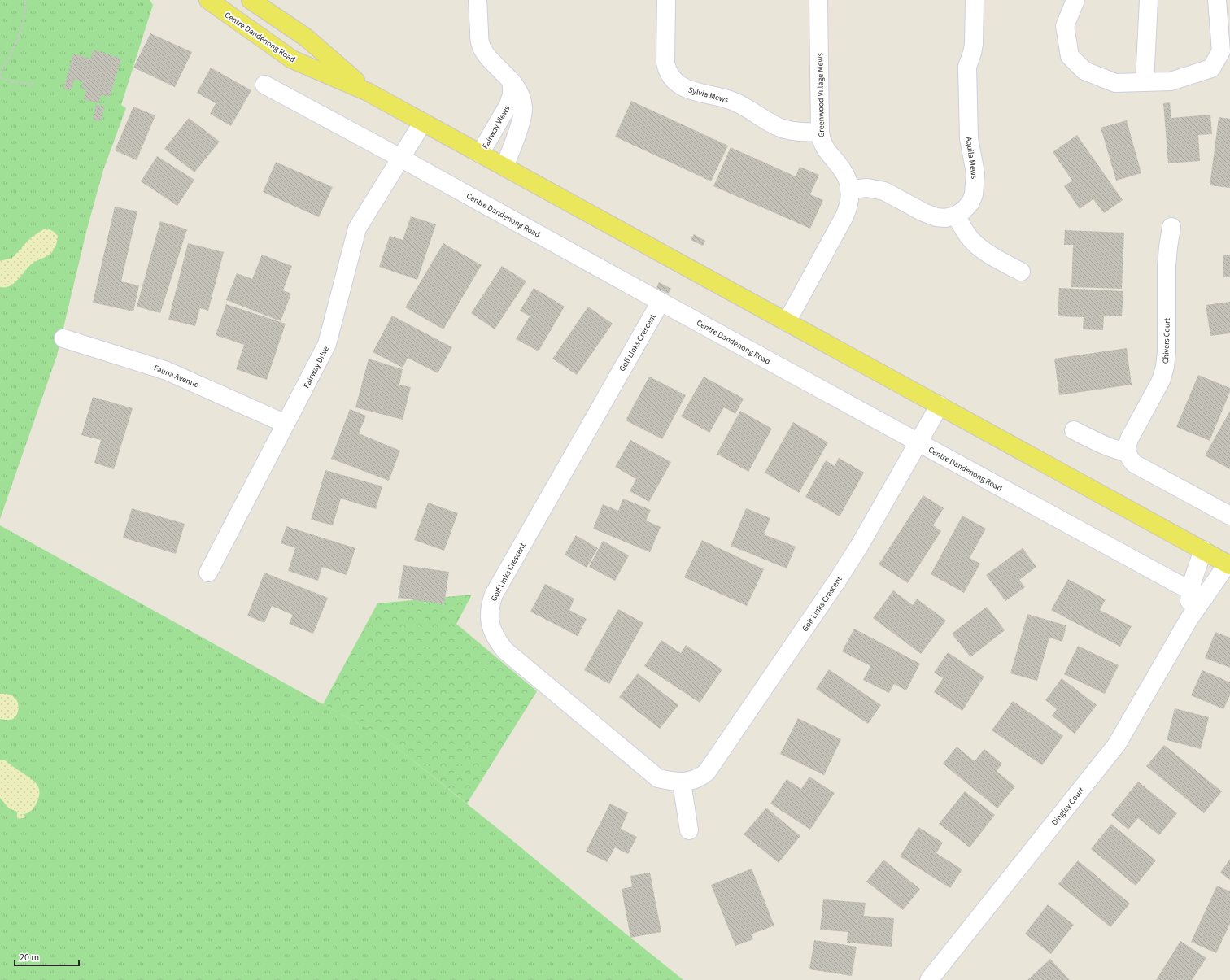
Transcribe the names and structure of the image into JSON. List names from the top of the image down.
{
  "streets": {
    "main road": ["Centre Dandenong Road"],
    "street": [
      "Sylvia Mews",
      "Greenwood Village Mews",
      "Fairway Views",
      "Aquila Mews",
      "Chivers Court",
      "Golf Links Crescent",
      "Fairway Drive",
      "Fauna Avenue",
      "Dingley Court"
    ]
  },
  "crossings": [
    ["Centre Dandenong Road", "Greenwood Village Mews"],
    ["Centre Dandenong Road", "Fairway Views"],
    ["Centre Dandenong Road", "Golf Links Crescent"],
    ["Centre Dandenong Road", "Fairway Drive"],
    ["Centre Dandenong Road", "Dingley Court"],
    ["Sylvia Mews", "Greenwood Village Mews"],
    ["Fairway Drive", "Fauna Avenue"]
  ],
  "scale_bar": "20 m"
}
